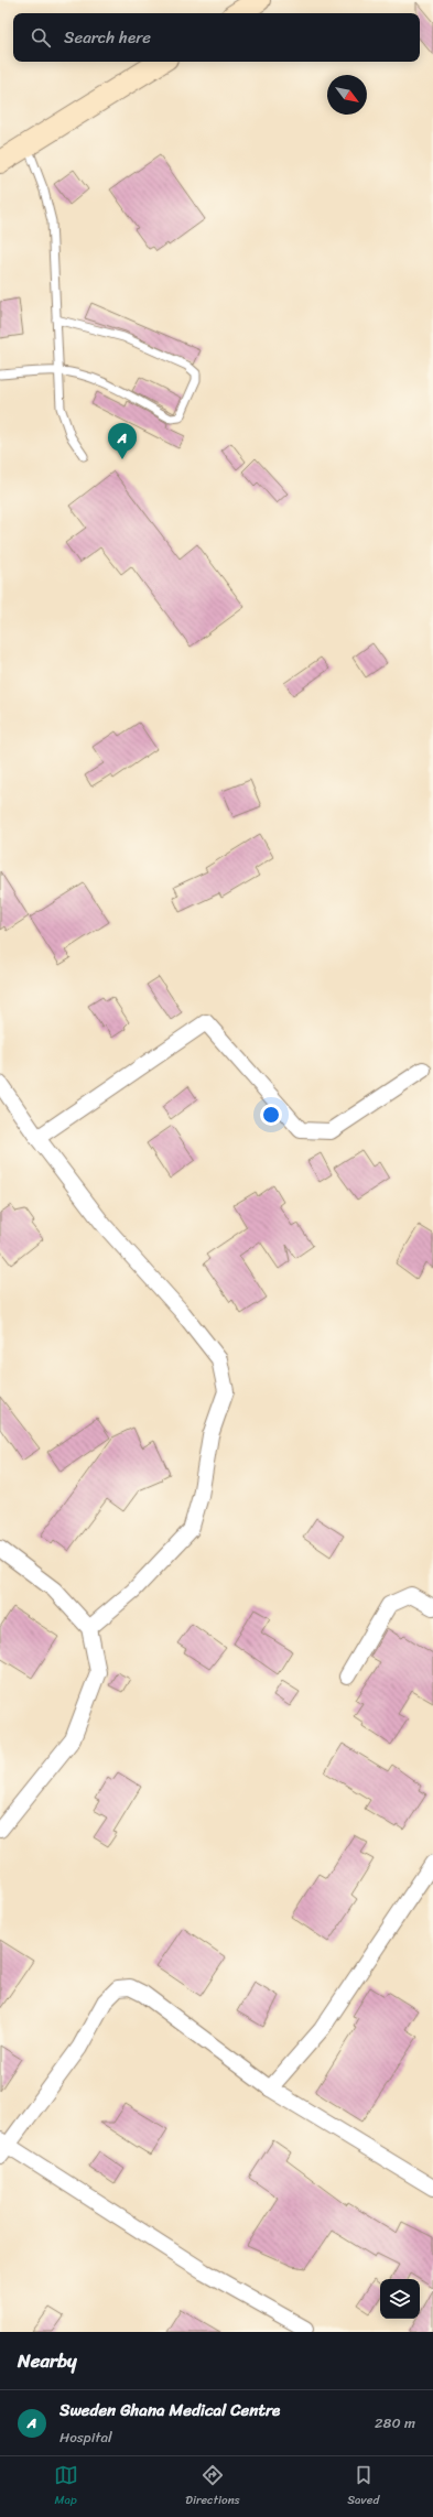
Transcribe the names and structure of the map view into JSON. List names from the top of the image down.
{
  "north": "bottom right",
  "page": {
    "search": "Search here",
    "pins": "A",
    "heading": "Nearby",
    "list": [
      {
        "mark": "A",
        "name": "Sweden Ghana Medical Centre",
        "note": "Hospital",
        "value": "280 m"
      }
    ],
    "nav": ["Map", "Directions", "Saved"]
  }
}
